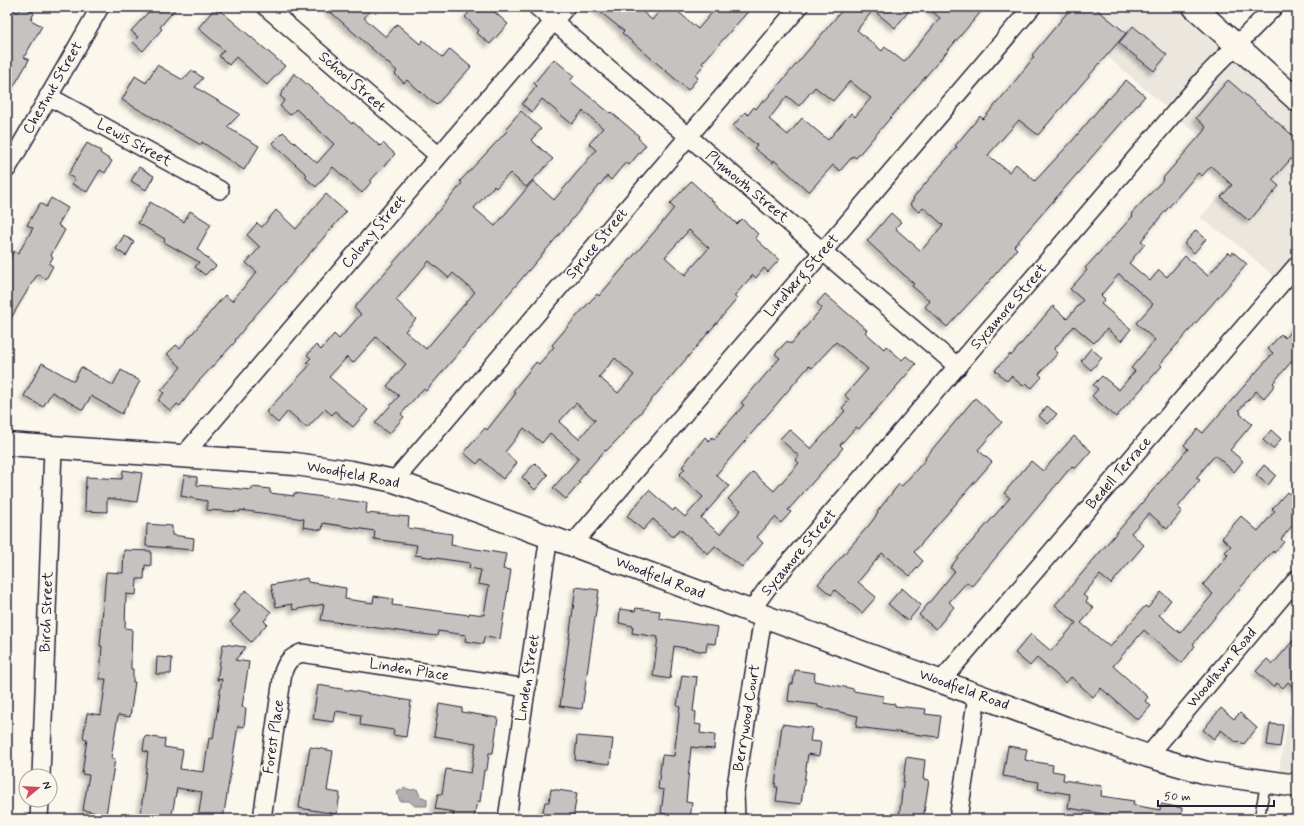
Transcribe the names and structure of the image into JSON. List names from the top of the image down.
{
  "streets": {
    "main road": ["Woodfield Road"],
    "street": [
      "School Street",
      "Chestnut Street",
      "Lewis Street",
      "Plymouth Street",
      "Colony Street",
      "Spruce Street",
      "Lindberg Street",
      "Sycamore Street",
      "Bedell Terrace",
      "Birch Street",
      "Woodlawn Road",
      "Linden Place",
      "Linden Street",
      "Berrywood Court",
      "Forest Place"
    ]
  },
  "crossings": [
    ["School Street", "Colony Street"],
    ["Chestnut Street", "Lewis Street"],
    ["Plymouth Street", "Colony Street"],
    ["Plymouth Street", "Spruce Street"],
    ["Plymouth Street", "Lindberg Street"],
    ["Plymouth Street", "Sycamore Street"],
    ["Colony Street", "Woodfield Road"],
    ["Spruce Street", "Woodfield Road"],
    ["Lindberg Street", "Woodfield Road"],
    ["Sycamore Street", "Woodfield Road"],
    ["Sycamore Street", "Berrywood Court"],
    ["Bedell Terrace", "Woodfield Road"],
    ["Woodfield Road", "Birch Street"],
    ["Woodfield Road", "Woodlawn Road"],
    ["Woodfield Road", "Linden Street"],
    ["Woodfield Road", "Berrywood Court"],
    ["Linden Place", "Linden Street"],
    ["Linden Place", "Forest Place"]
  ],
  "scale_bar": "50 m",
  "north": "right"
}
